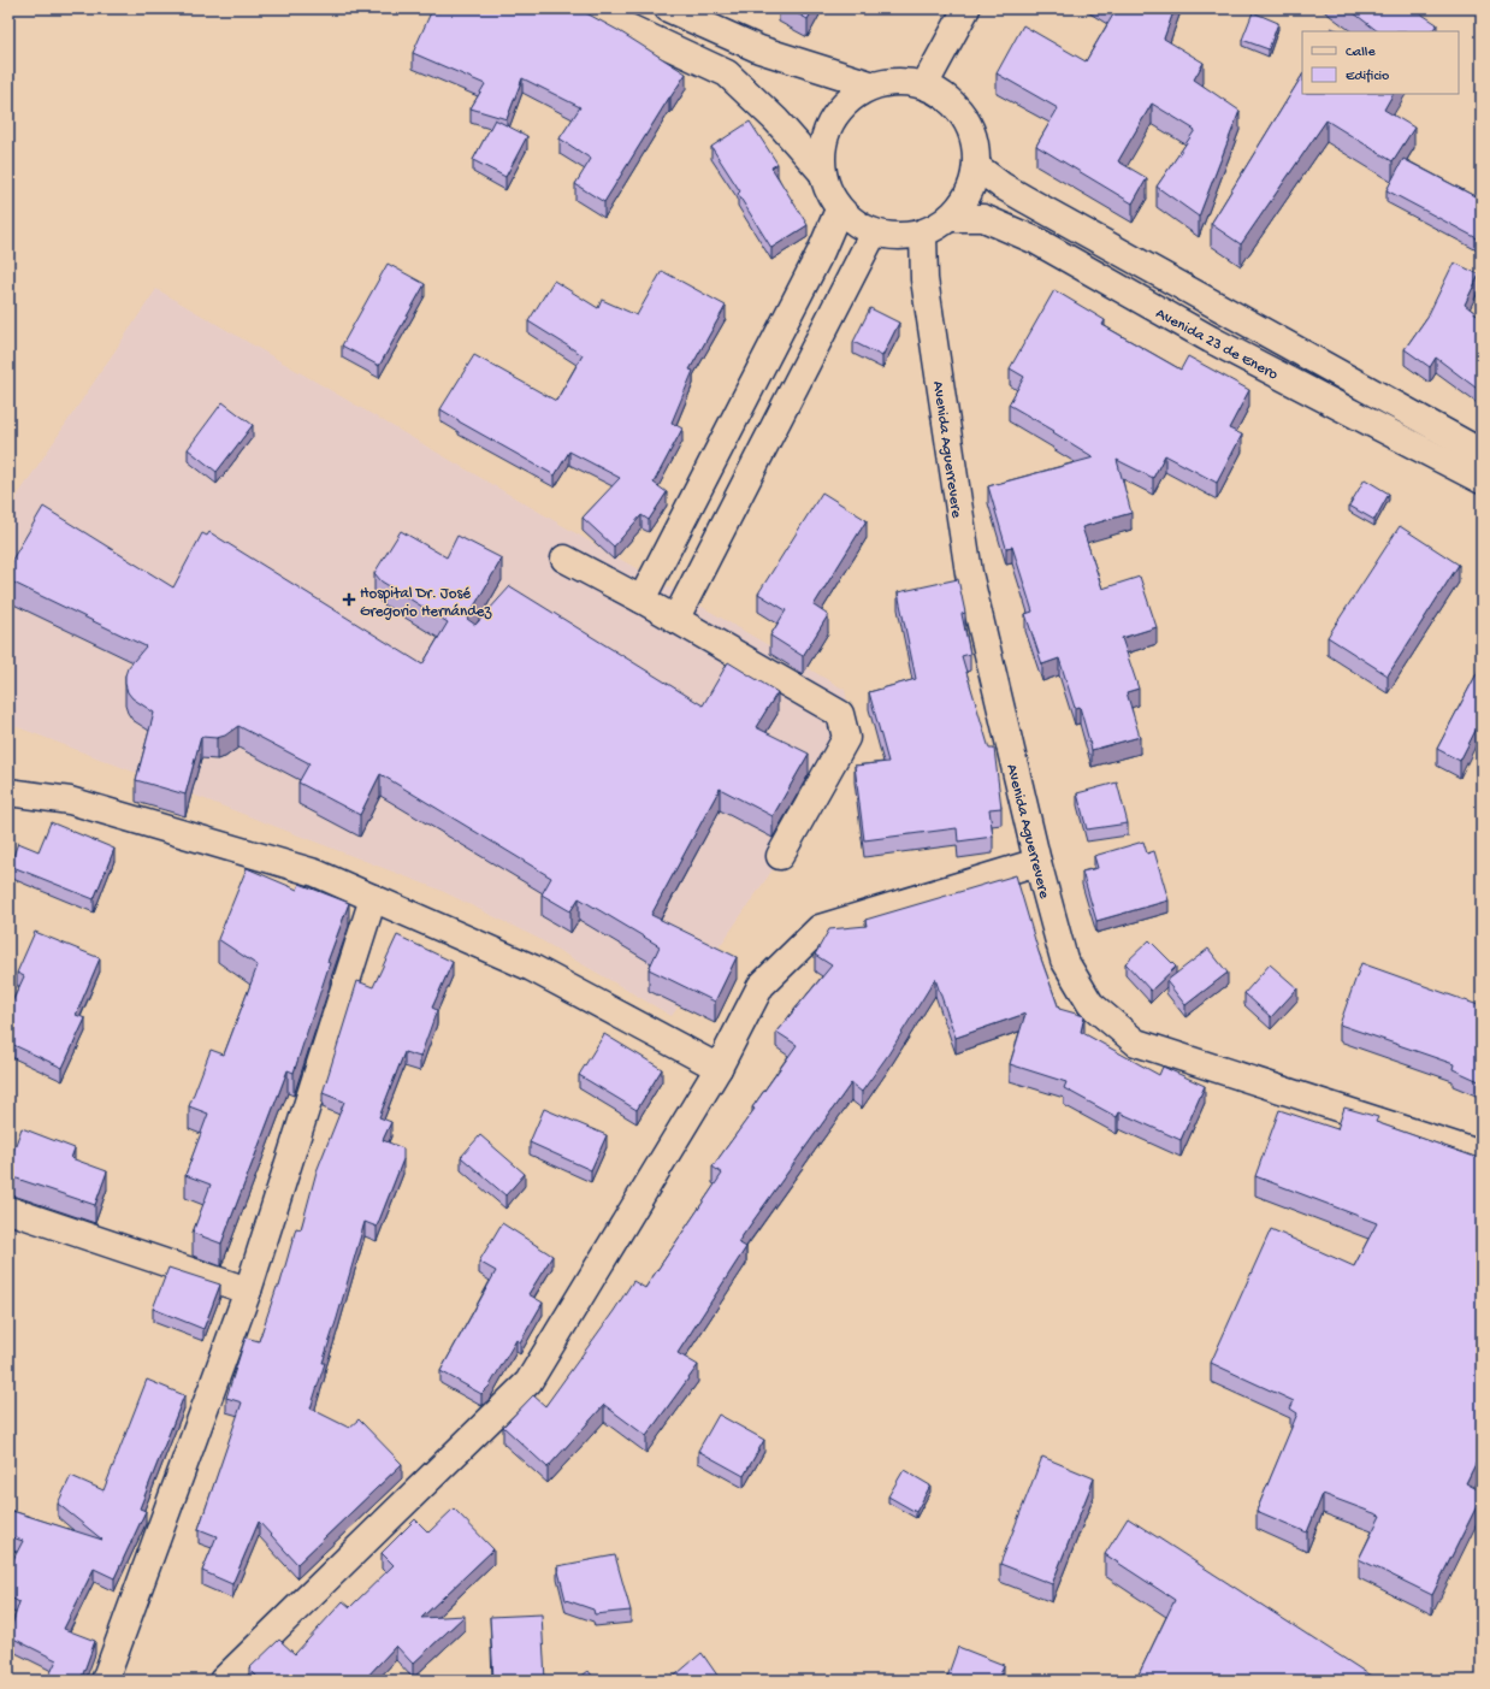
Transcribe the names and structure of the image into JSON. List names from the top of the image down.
{
  "streets": {
    "street": ["Avenida 23 de Enero", "Avenida Aguerrevere"]
  },
  "crossings": [
    ["Avenida 23 de Enero", "Avenida Aguerrevere"]
  ],
  "places": {
    "health": ["Hospital Dr. José Gregorio Hernández"]
  },
  "legend": ["Calle", "Edificio"]
}
